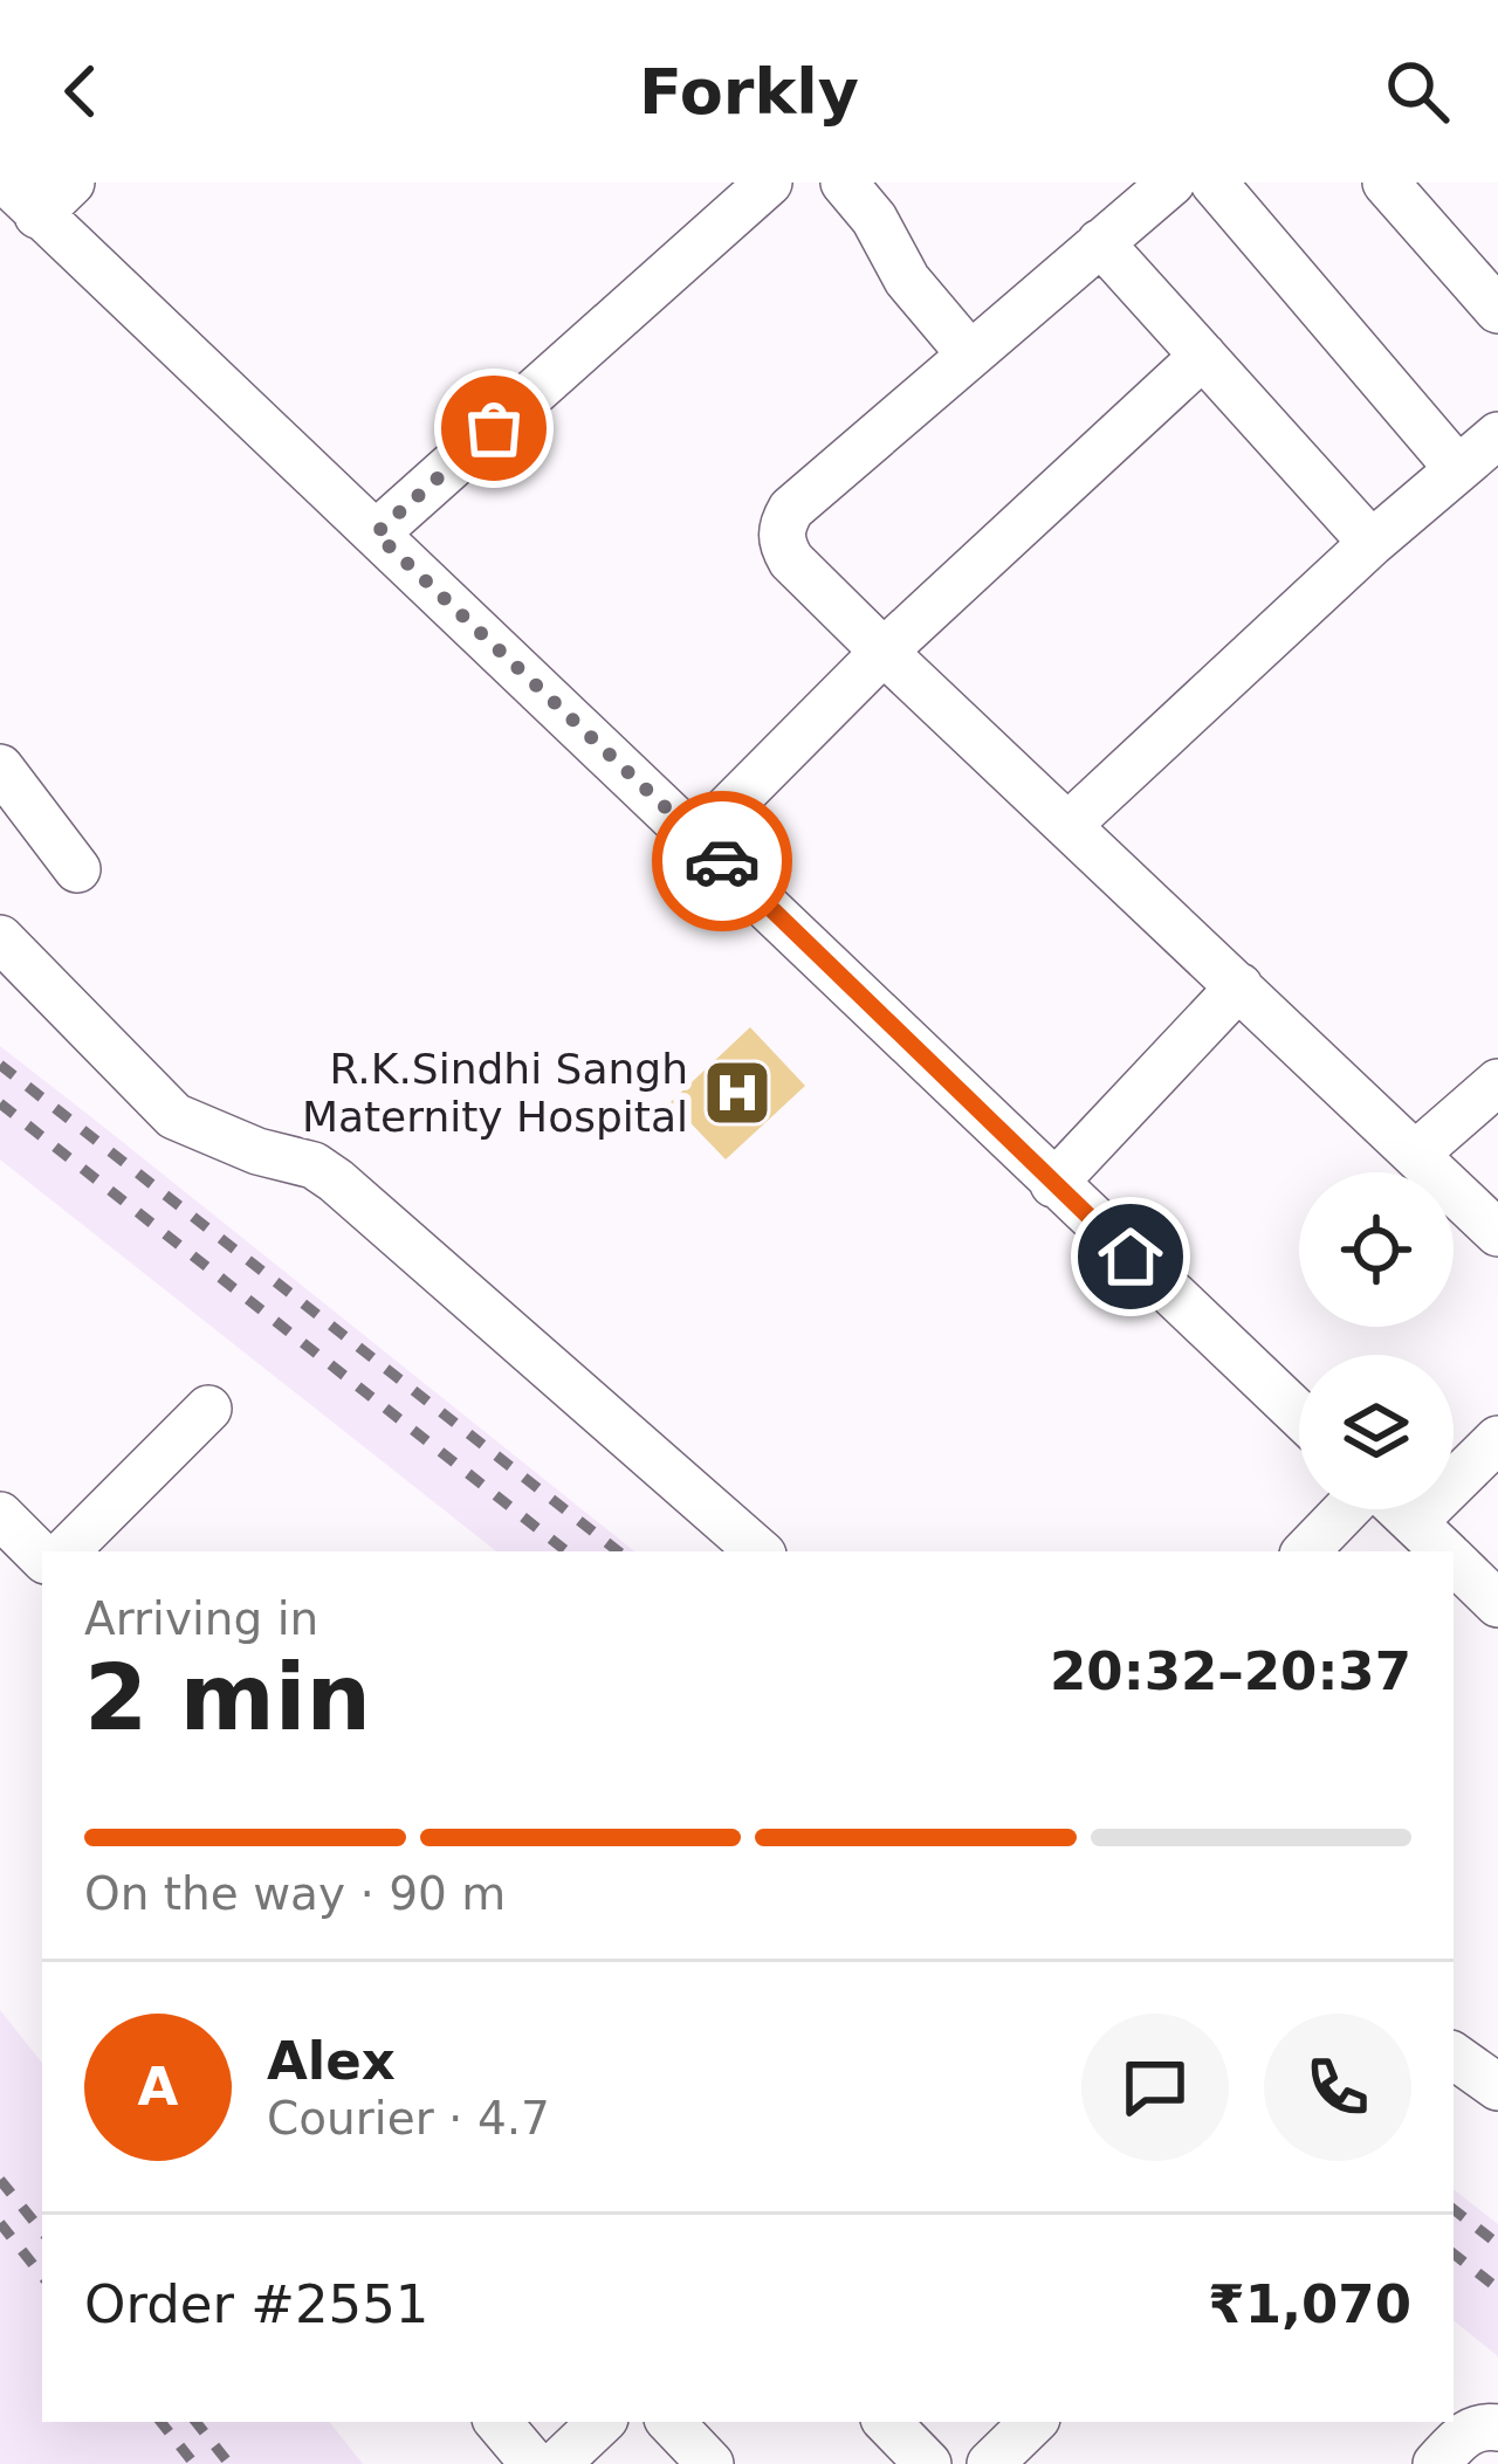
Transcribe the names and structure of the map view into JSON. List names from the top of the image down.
{
  "places": {
    "hospital": ["R.K.Sindhi Sangh Maternity Hospital"]
  },
  "page": {
    "header": "Forkly",
    "heading": ["2 min", "Arriving in", "20:32–20:37"],
    "panel": [
      "Alex",
      "Courier · 4.7",
      "Order #2551",
      "₹1,070"
    ],
    "bar": "On the way · 90 m",
    "round": "A"
  }
}
